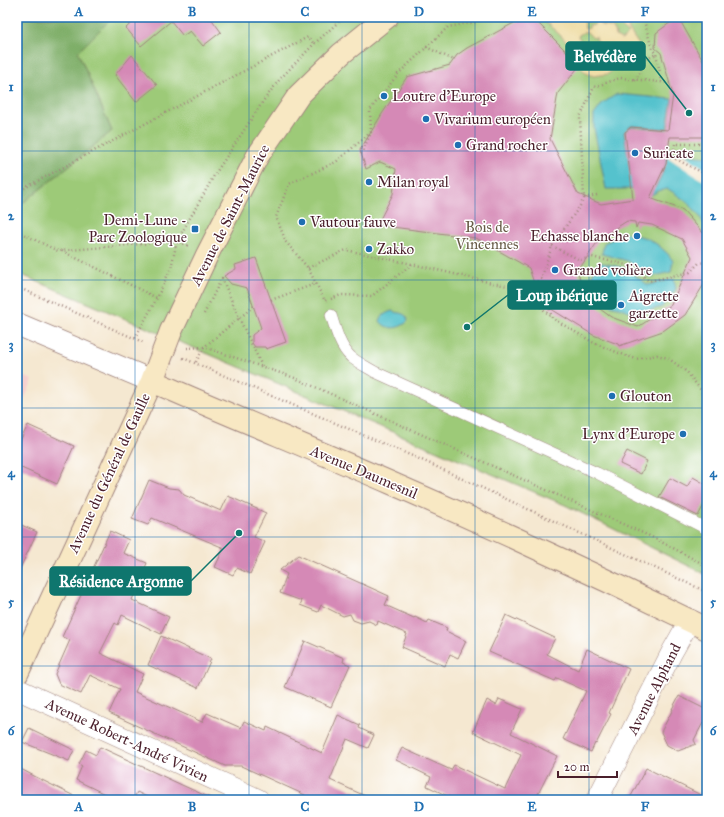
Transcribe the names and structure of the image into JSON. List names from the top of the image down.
{
  "streets": {
    "main road": ["Avenue de Saint-Maurice", "Avenue Daumesnil", "Avenue du Général de Gaulle"],
    "street": ["Avenue Alphand", "Avenue Robert-André Vivien"]
  },
  "crossings": [
    ["Avenue de Saint-Maurice", "Avenue Daumesnil"],
    ["Avenue de Saint-Maurice", "Avenue du Général de Gaulle"],
    ["Avenue Daumesnil", "Avenue du Général de Gaulle"],
    ["Avenue Daumesnil", "Avenue Alphand"]
  ],
  "parks": ["Bois de Vincennes"],
  "places": {
    "other": [
      "Loutre d'Europe",
      "Belvédère",
      "Vivarium européen",
      "Grand rocher",
      "Suricate",
      "Milan royal",
      "Vautour fauve",
      "Echasse blanche",
      "Zakko",
      "Grande volière",
      "Aigrette garzette",
      "Loup ibérique",
      "Glouton",
      "Lynx d'Europe",
      "Résidence Argonne"
    ],
    "transit": ["Demi-Lune - Parc Zoologique"]
  },
  "scale_bar": "20 m",
  "grid": {
    "columns": [
      "A",
      "B",
      "C",
      "D",
      "E",
      "F"
    ],
    "rows": [
      "1",
      "2",
      "3",
      "4",
      "5",
      "6"
    ]
  }
}
